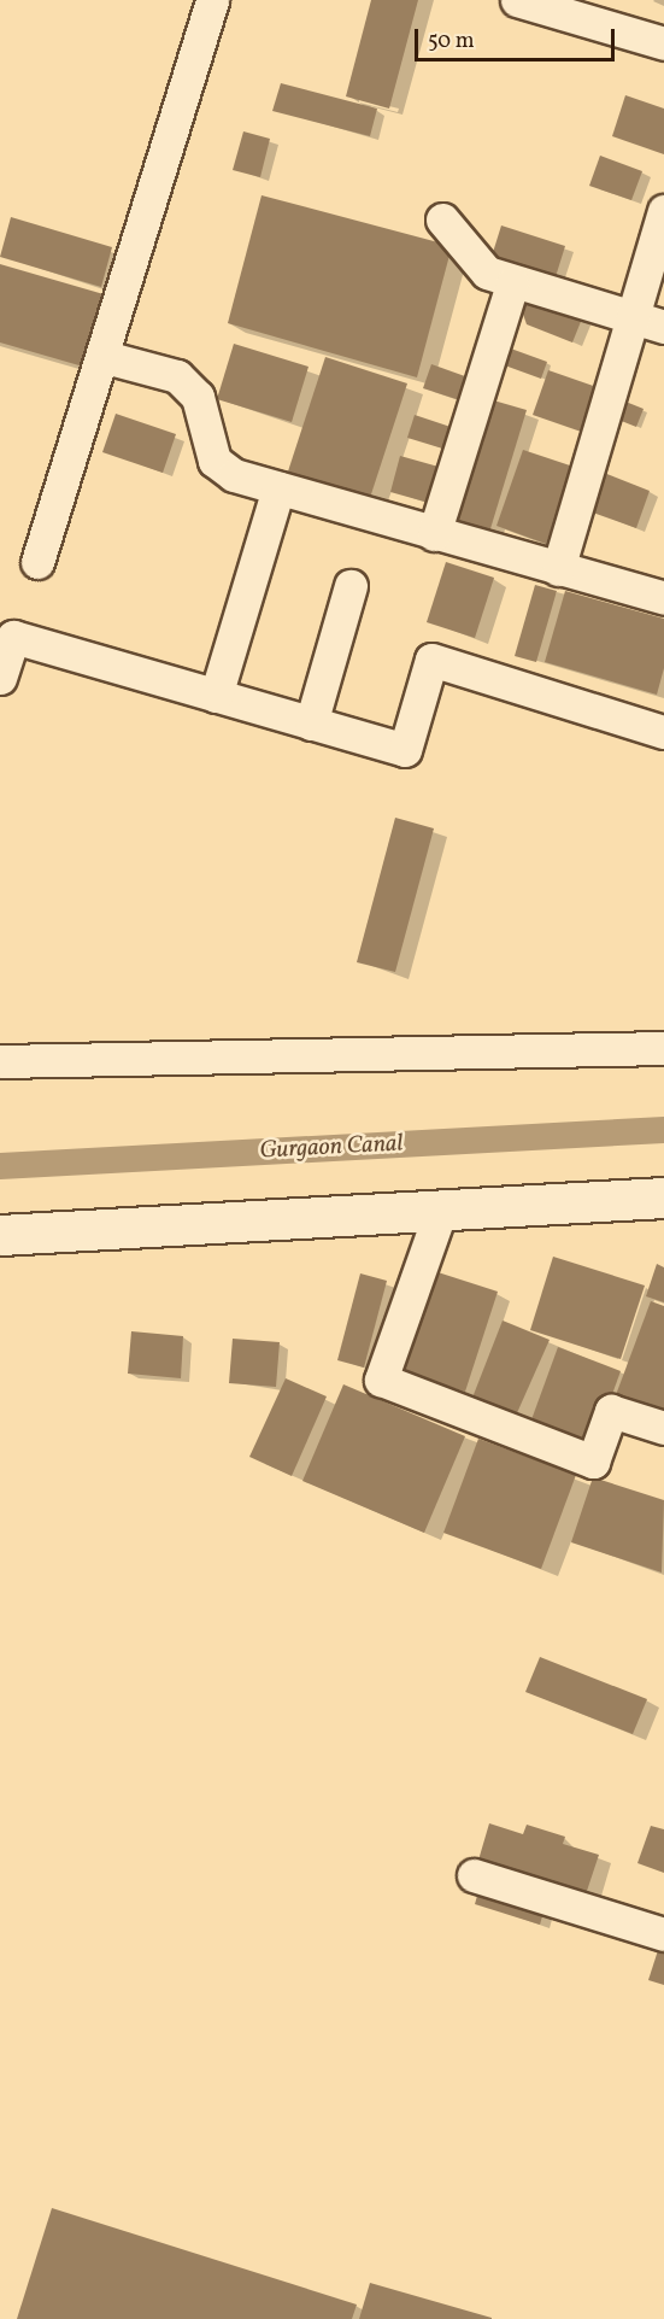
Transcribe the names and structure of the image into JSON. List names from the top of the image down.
{
  "water": ["Gurgaon Canal"],
  "scale_bar": "50 m"
}
